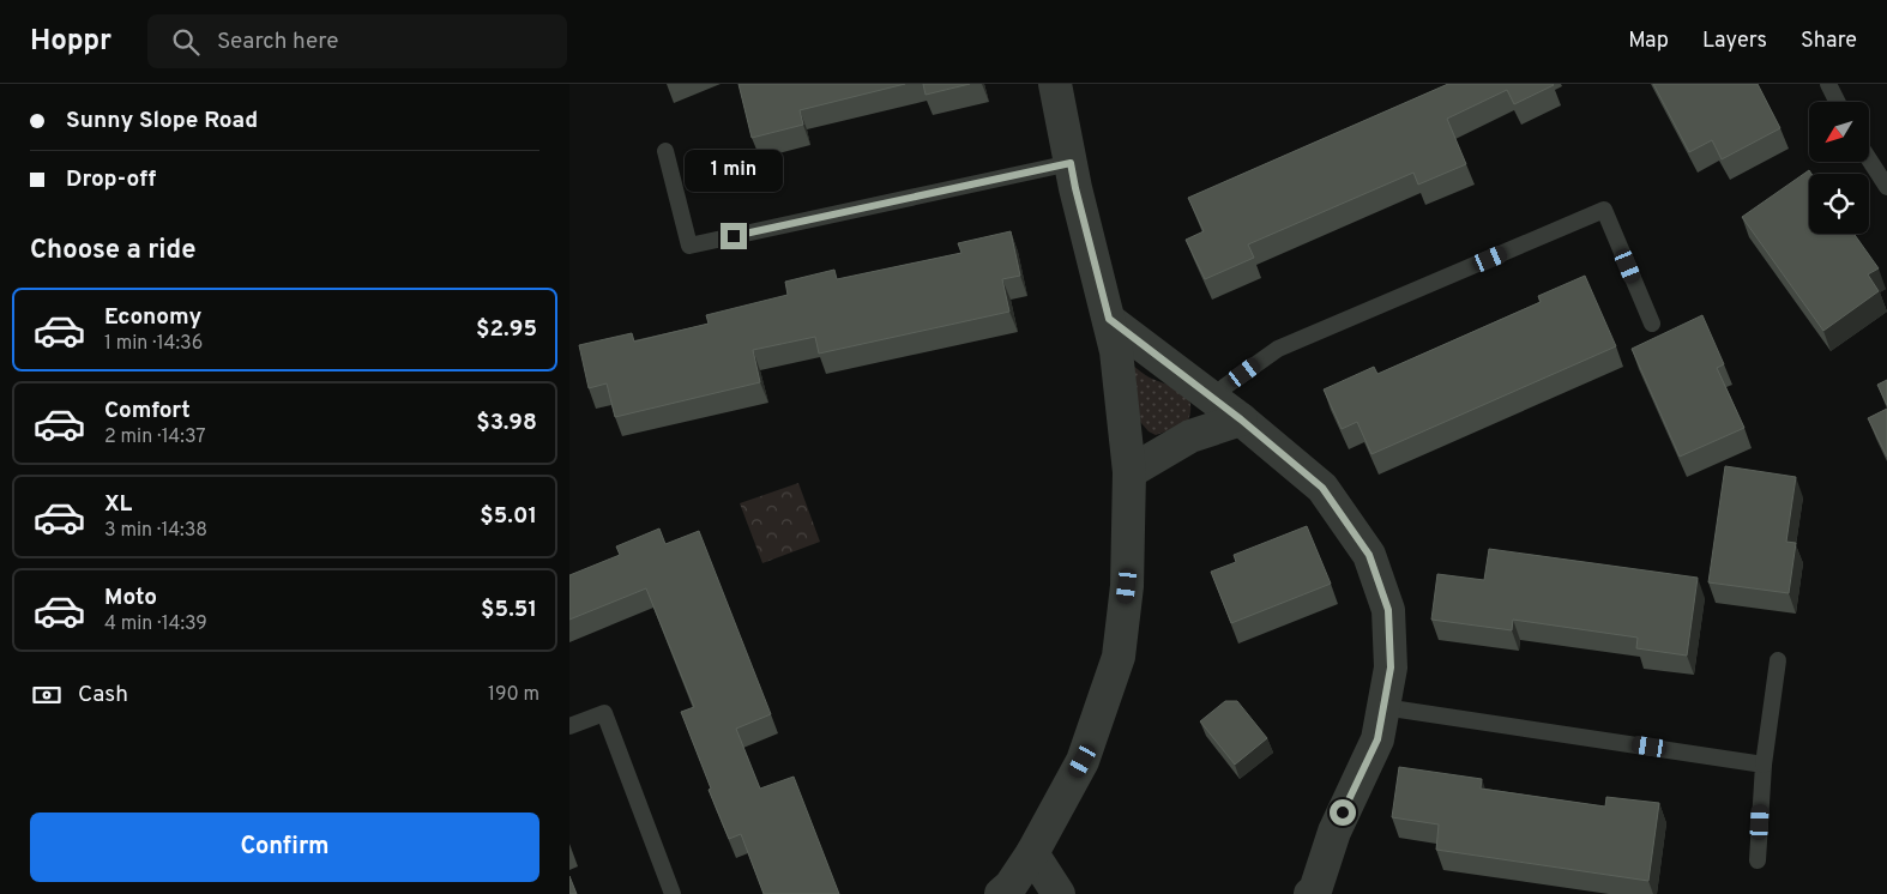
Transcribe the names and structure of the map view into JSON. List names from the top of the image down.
{
  "north": "bottom left",
  "page": {
    "header": "Hoppr",
    "search": "Search here",
    "nav": ["Map", "Layers", "Share"],
    "banner": ["Sunny Slope Road", "Drop-off"],
    "bubble": "1 min",
    "heading": "Choose a ride",
    "list": [
      {
        "name": "Economy",
        "note": "1 min · 14:36",
        "value": "$2.95"
      },
      {
        "name": "Comfort",
        "note": "2 min · 14:37",
        "value": "$3.98"
      },
      {
        "name": "XL",
        "note": "3 min · 14:38",
        "value": "$5.01"
      },
      {
        "name": "Moto",
        "note": "4 min · 14:39",
        "value": "$5.51"
      }
    ],
    "pay": ["Cash", "190 m"],
    "buttons": "Confirm"
  }
}
